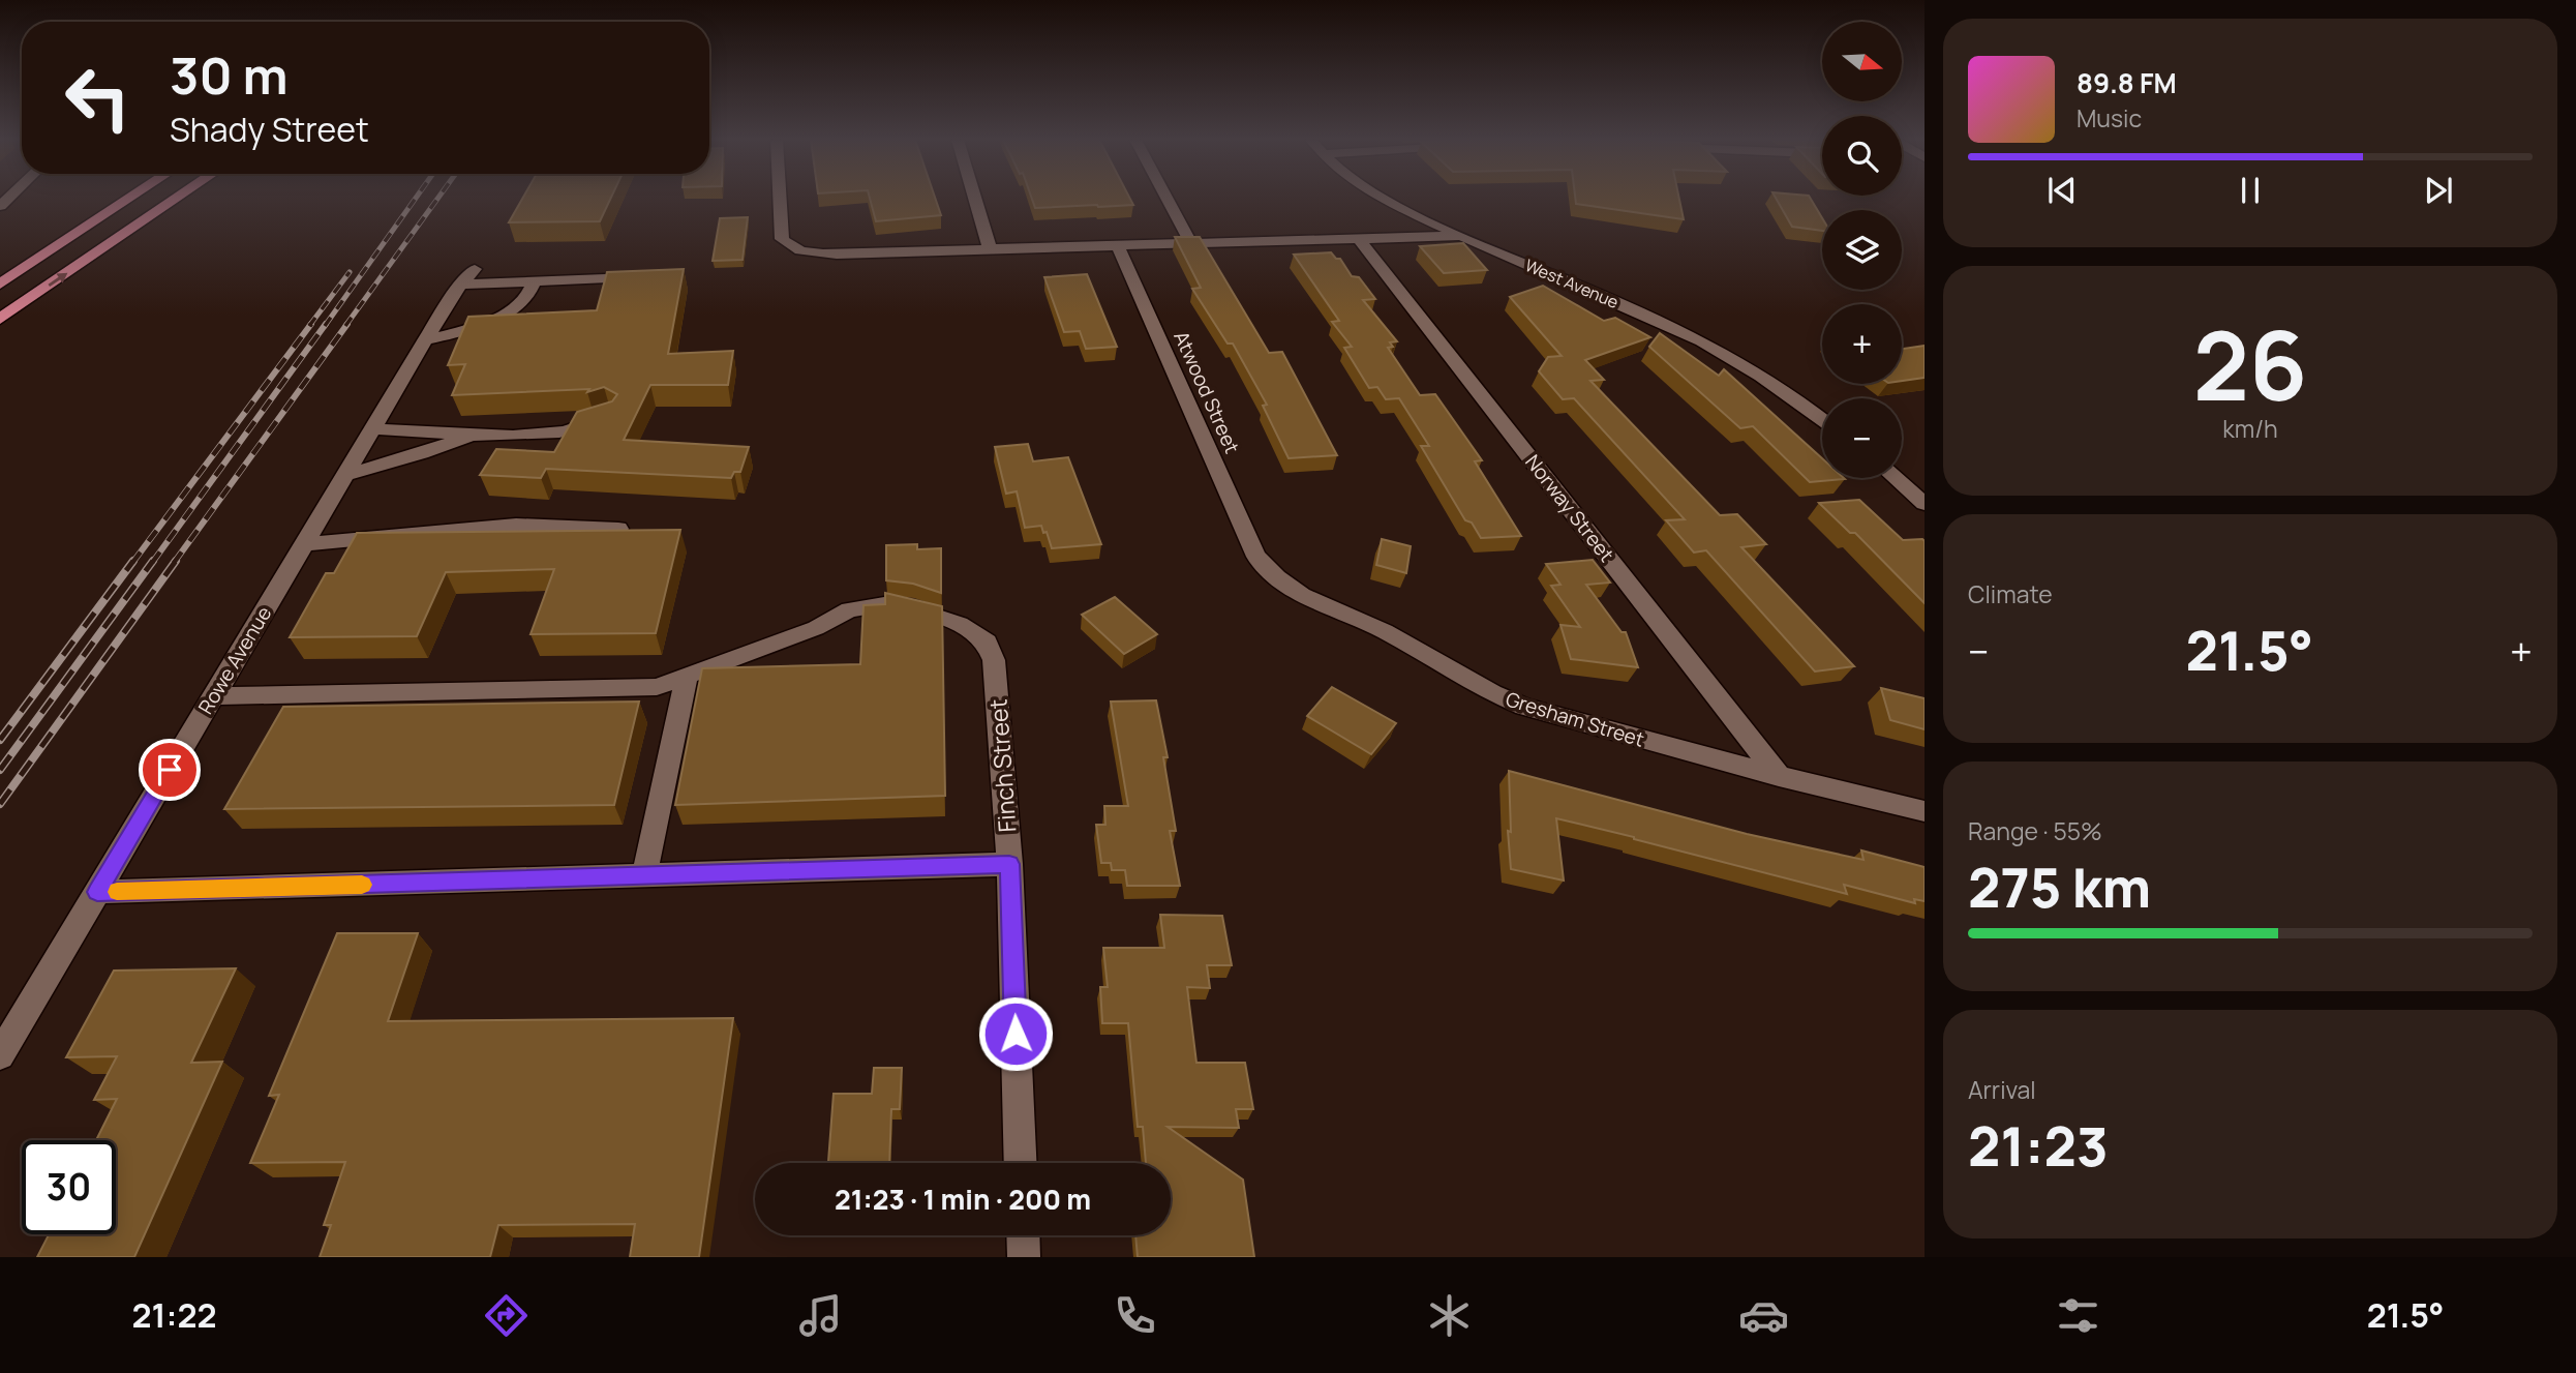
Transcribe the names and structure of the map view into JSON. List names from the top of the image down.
{
  "streets": {
    "street": [
      "West Avenue",
      "Atwood Street",
      "Norway Street",
      "Rowe Avenue",
      "Gresham Street",
      "Finch Street"
    ]
  },
  "crossings": [
    ["Atwood Street", "Gresham Street"],
    ["Norway Street", "Gresham Street"]
  ],
  "north": "right",
  "page": {
    "map_buttons": ["+", "−"],
    "turn": ["30 m", "Shady Street"],
    "song": ["89.8 FM", "Music"],
    "tile": [
      ["26", "km/h"],
      "Climate",
      ["Range · 55%", "275 km"],
      ["Arrival", "21:23"]
    ],
    "heat": ["−", "21.5°", "+"],
    "limit": "30",
    "trip": "21:23 · 1 min · 200 m",
    "tabs": ["21:22", "21.5°"]
  }
}
